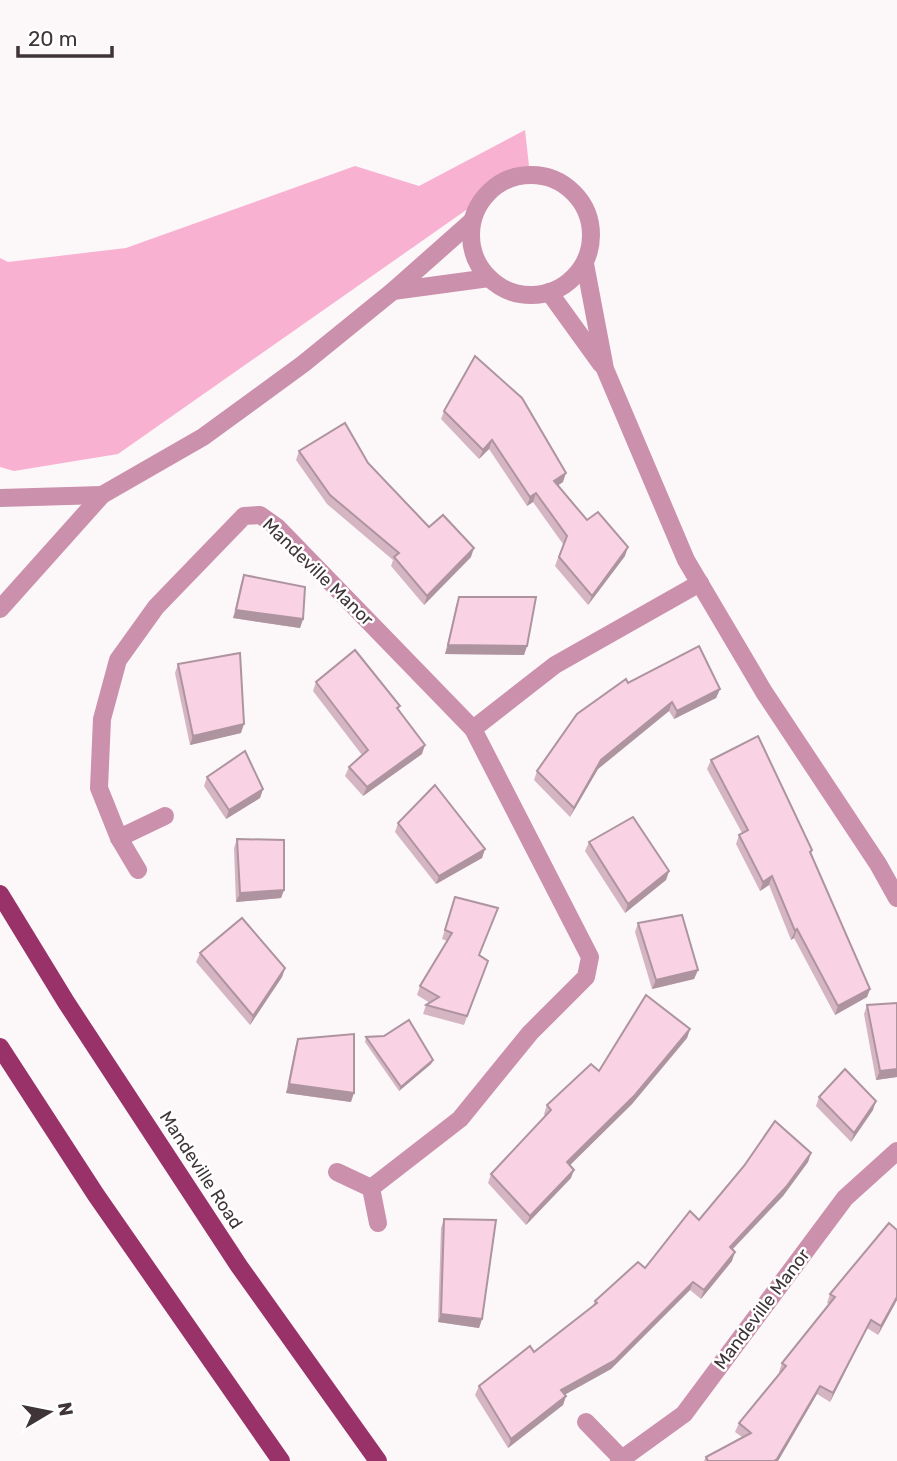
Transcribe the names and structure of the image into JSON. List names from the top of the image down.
{
  "streets": {
    "main road": ["Mandeville Road"],
    "street": ["Mandeville Manor"]
  },
  "scale_bar": "20 m",
  "north": "right"
}
